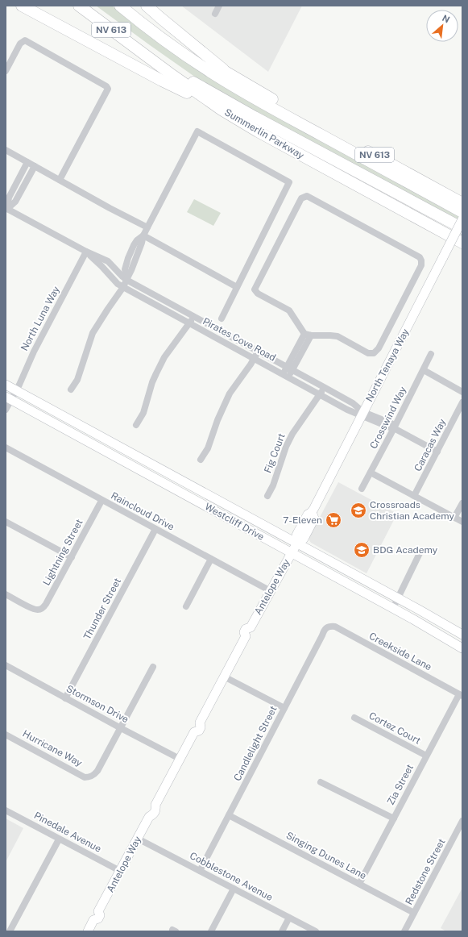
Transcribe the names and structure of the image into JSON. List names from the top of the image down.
{
  "streets": {
    "highway": ["NV 613", "Summerlin Parkway"],
    "main road": ["North Tenaya Way", "Westcliff Drive", "Antelope Way"],
    "street": [
      "North Luna Way",
      "Pirates Cove Road",
      "Crosswind Way",
      "Caracas Way",
      "Fig Court",
      "Raincloud Drive",
      "Lightning Street",
      "Thunder Street",
      "Creekside Lane",
      "Stormson Drive",
      "Cortez Court",
      "Candlelight Street",
      "Hurricane Way",
      "Zia Street",
      "Pinedale Avenue",
      "Singing Dunes Lane",
      "Redstone Street",
      "Cobblestone Avenue"
    ]
  },
  "crossings": [
    ["North Luna Way", "Pirates Cove Road"],
    ["North Luna Way", "Westcliff Drive"],
    ["Pirates Cove Road", "North Tenaya Way"],
    ["Pirates Cove Road", "Crosswind Way"],
    ["Pirates Cove Road", "Caracas Way"],
    ["Pirates Cove Road", "Fig Court"],
    ["North Tenaya Way", "Westcliff Drive"],
    ["North Tenaya Way", "Antelope Way"],
    ["Raincloud Drive", "Lightning Street"],
    ["Raincloud Drive", "Antelope Way"],
    ["Raincloud Drive", "Thunder Street"],
    ["Westcliff Drive", "Antelope Way"],
    ["Antelope Way", "Stormson Drive"],
    ["Antelope Way", "Pinedale Avenue"],
    ["Antelope Way", "Cobblestone Avenue"],
    ["Thunder Street", "Stormson Drive"],
    ["Creekside Lane", "Candlelight Street"],
    ["Creekside Lane", "Zia Street"],
    ["Stormson Drive", "Hurricane Way"],
    ["Cortez Court", "Zia Street"],
    ["Candlelight Street", "Singing Dunes Lane"],
    ["Candlelight Street", "Cobblestone Avenue"],
    ["Zia Street", "Singing Dunes Lane"],
    ["Singing Dunes Lane", "Redstone Street"]
  ],
  "places": {
    "school or university": ["Crossroads Christian Academy", "BDG Academy"],
    "supermarket": ["7-Eleven"]
  },
  "north": "top right"
}
